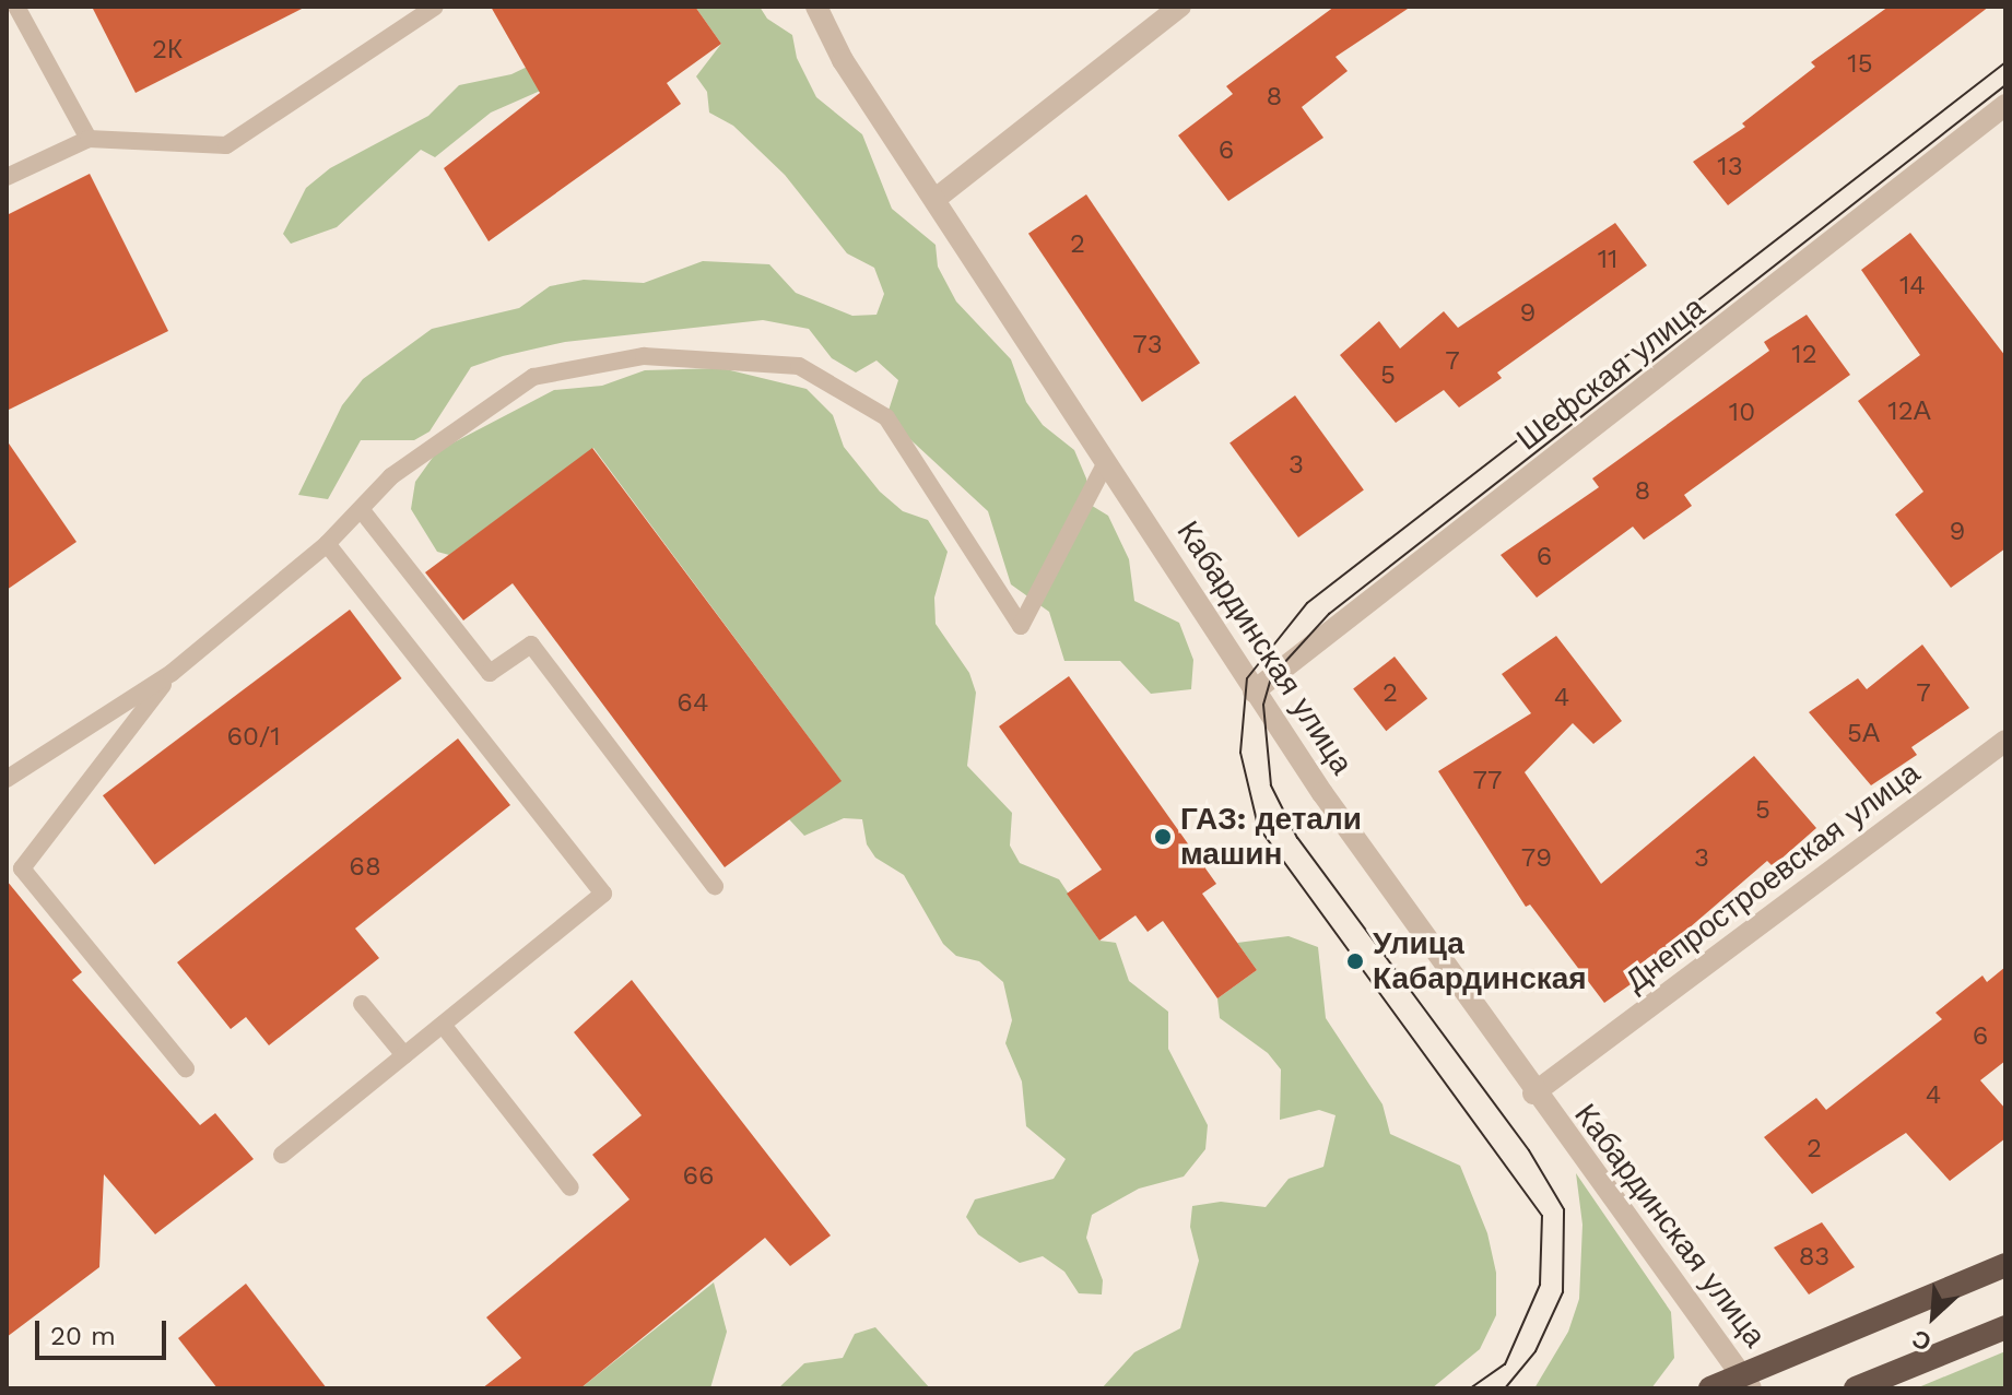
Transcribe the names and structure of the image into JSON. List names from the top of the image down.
{
  "streets": {
    "street": ["Шефская улица", "Кабардинская улица", "Днепростроевская улица"]
  },
  "crossings": [
    ["Шефская улица", "Кабардинская улица"],
    ["Кабардинская улица", "Днепростроевская улица"]
  ],
  "places": ["ГАЗ: детали машин", "Улица Кабардинская"],
  "house_numbers": [
    "2К",
    "15",
    "8",
    "6",
    "13",
    "2",
    "11",
    "14",
    "9",
    "73",
    "12",
    "7",
    "5",
    "12А",
    "10",
    "3",
    "8",
    "9",
    "6",
    "2",
    "7",
    "4",
    "64",
    "5А",
    "60/1",
    "77",
    "5",
    "79",
    "3",
    "68",
    "6",
    "4",
    "2",
    "66",
    "83"
  ],
  "scale_bar": "20 m",
  "north": "bottom left"
}
